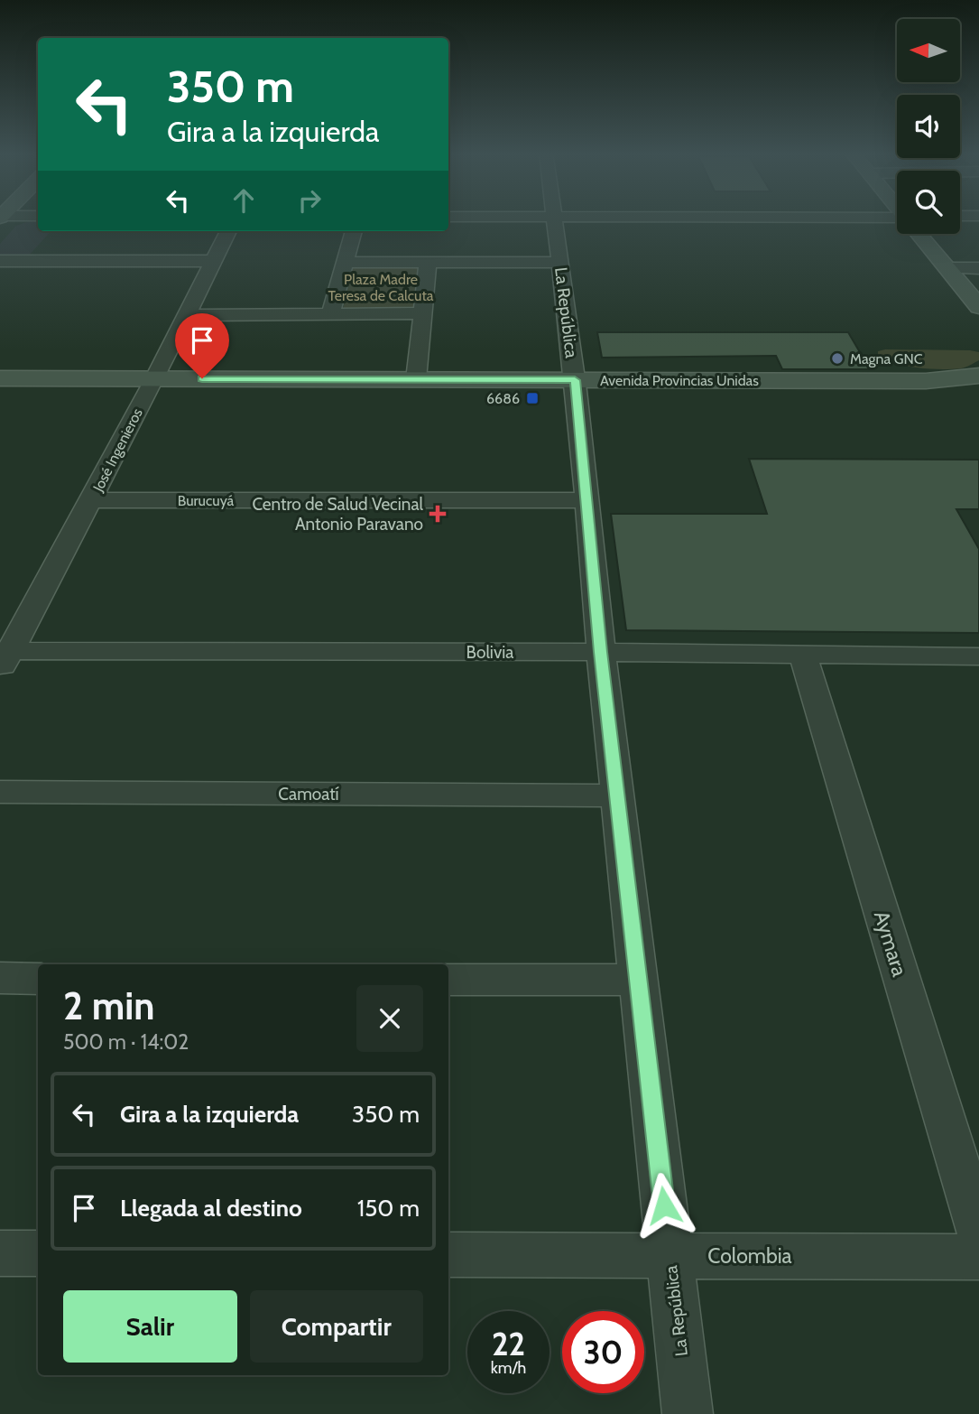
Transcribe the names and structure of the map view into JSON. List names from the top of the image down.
{
  "streets": {
    "main road": ["Avenida Provincias Unidas"],
    "street": [
      "La República",
      "José Ingenieros",
      "Burucuyá",
      "Bolivia",
      "Camoatí",
      "Aymara",
      "Colombia"
    ]
  },
  "crossings": [
    ["La República", "Avenida Provincias Unidas"],
    ["La República", "Burucuyá"],
    ["La República", "Bolivia"],
    ["La República", "Camoatí"],
    ["La República", "Colombia"],
    ["Avenida Provincias Unidas", "José Ingenieros"],
    ["José Ingenieros", "Burucuyá"],
    ["José Ingenieros", "Bolivia"],
    ["Bolivia", "Aymara"]
  ],
  "parks": ["Plaza Madre Teresa de Calcuta"],
  "places": {
    "other": ["Magna GNC"],
    "transit": ["6686"],
    "health": ["Centro de Salud Vecinal Antonio Paravano"]
  },
  "north": "left",
  "page": {
    "turn": ["350 m", "Gira a la izquierda"],
    "heading": ["2 min", "500 m · 14:02"],
    "list": [
      {
        "name": "Gira a la izquierda",
        "value": "350 m"
      },
      {
        "name": "Llegada al destino",
        "value": "150 m"
      }
    ],
    "buttons": ["Salir", "Compartir"],
    "speed": "22 km/h",
    "limit": "30"
  }
}
